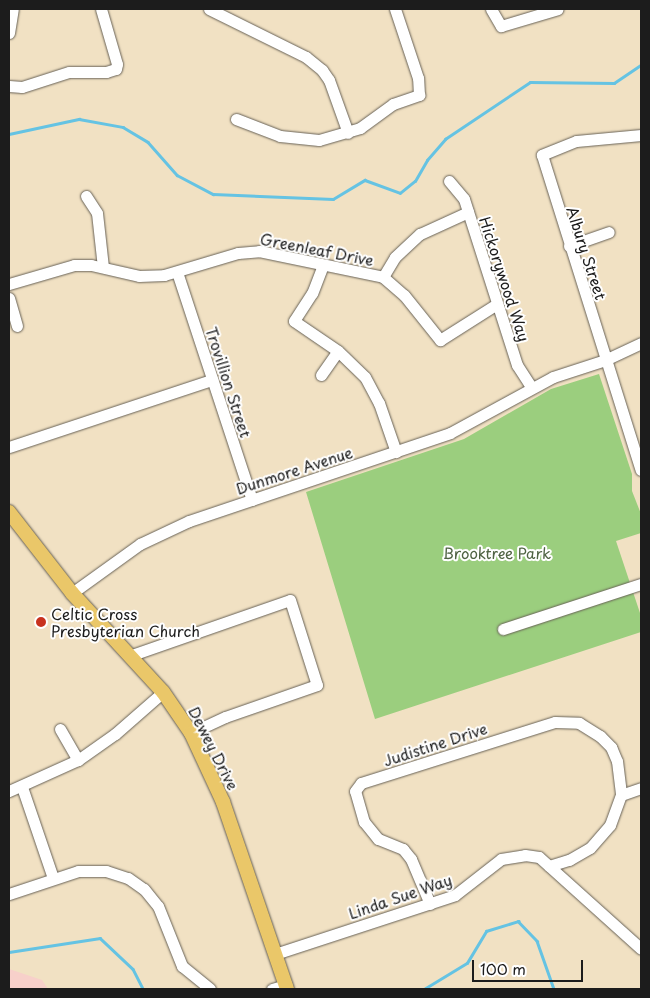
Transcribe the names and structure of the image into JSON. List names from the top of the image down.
{
  "streets": {
    "main road": ["Dewey Drive"],
    "street": [
      "Greenleaf Drive",
      "Albury Street",
      "Hickorywood Way",
      "Trovillion Street",
      "Dunmore Avenue",
      "Judistine Drive",
      "Linda Sue Way"
    ]
  },
  "crossings": [
    ["Greenleaf Drive", "Hickorywood Way"],
    ["Greenleaf Drive", "Trovillion Street"],
    ["Albury Street", "Dunmore Avenue"],
    ["Hickorywood Way", "Dunmore Avenue"],
    ["Trovillion Street", "Dunmore Avenue"],
    ["Dunmore Avenue", "Dewey Drive"],
    ["Judistine Drive", "Linda Sue Way"],
    ["Dewey Drive", "Linda Sue Way"]
  ],
  "parks": ["Brooktree Park"],
  "places": ["Celtic Cross Presbyterian Church"],
  "scale_bar": "100 m"
}
